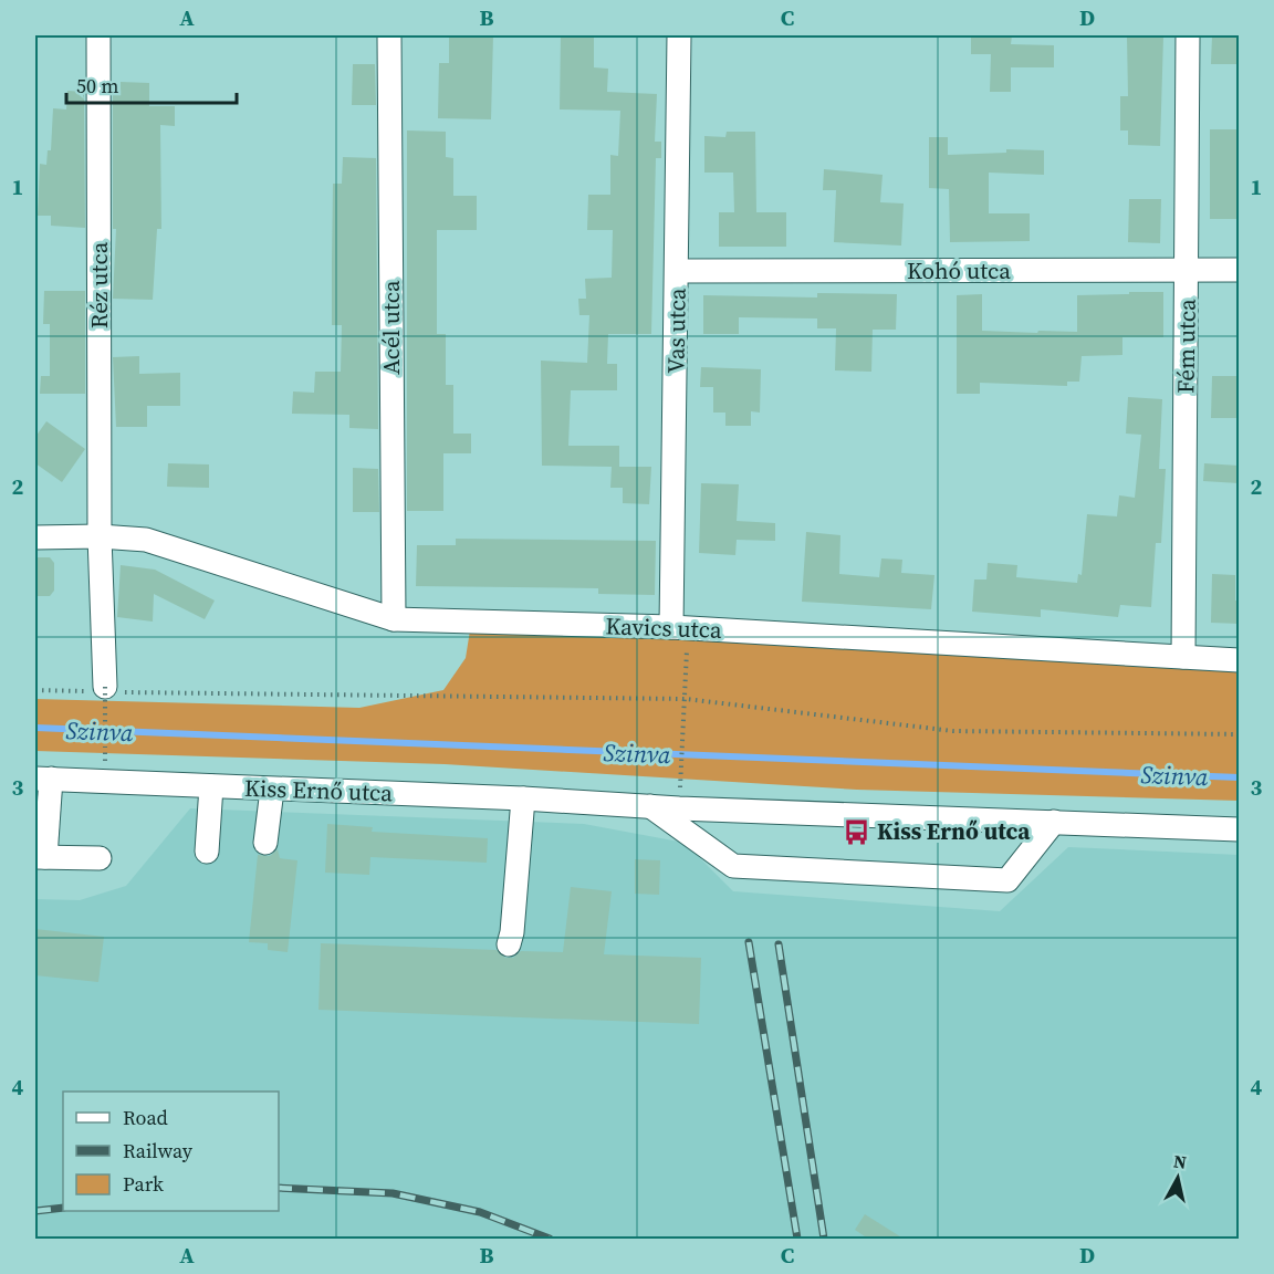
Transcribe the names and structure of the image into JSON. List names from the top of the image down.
{
  "streets": {
    "street": [
      "Kohó utca",
      "Réz utca",
      "Acél utca",
      "Vas utca",
      "Fém utca",
      "Kavics utca",
      "Kiss Ernő utca"
    ]
  },
  "crossings": [
    ["Kohó utca", "Vas utca"],
    ["Kohó utca", "Fém utca"],
    ["Réz utca", "Kavics utca"],
    ["Acél utca", "Kavics utca"],
    ["Vas utca", "Kavics utca"],
    ["Fém utca", "Kavics utca"]
  ],
  "water": ["Szinva"],
  "places": {
    "bus stop": ["Kiss Ernő utca"]
  },
  "legend": ["Road", "Railway", "Park"],
  "scale_bar": "50 m",
  "north": "top",
  "grid": {
    "columns": [
      "A",
      "B",
      "C",
      "D"
    ],
    "rows": [
      "1",
      "2",
      "3",
      "4"
    ]
  }
}
